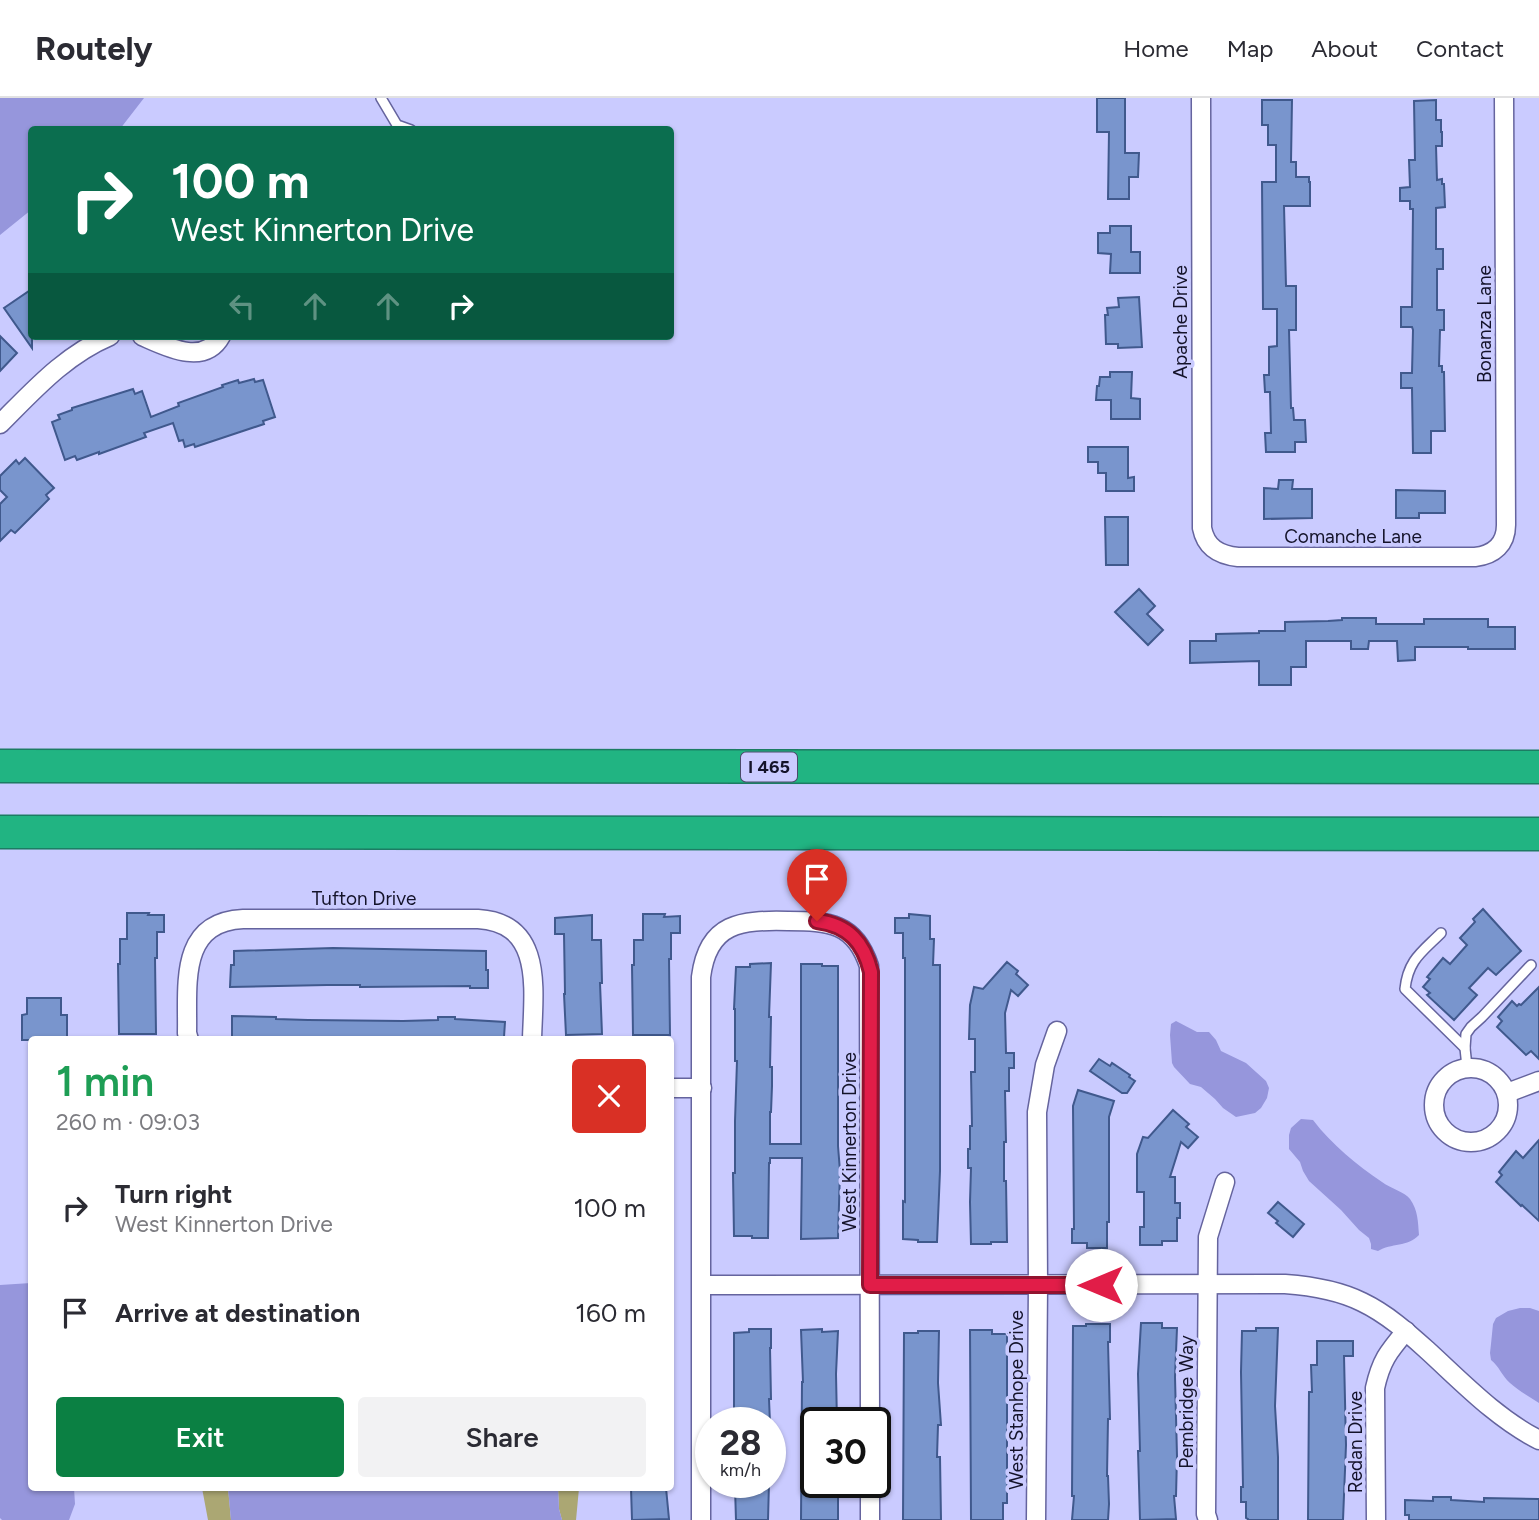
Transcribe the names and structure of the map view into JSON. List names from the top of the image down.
{
  "streets": {
    "highway": ["I 465"],
    "street": [
      "Apache Drive",
      "Bonanza Lane",
      "Comanche Lane",
      "Tufton Drive",
      "West Kinnerton Drive",
      "West Stanhope Drive",
      "Pembridge Way",
      "Redan Drive"
    ]
  },
  "crossings": [
    ["Apache Drive", "Comanche Lane"],
    ["Bonanza Lane", "Comanche Lane"]
  ],
  "page": {
    "header": "Routely",
    "nav": [
      "Home",
      "Map",
      "About",
      "Contact"
    ],
    "turn": ["100 m", "West Kinnerton Drive"],
    "heading": ["1 min", "260 m · 09:03"],
    "list": [
      {
        "name": "Turn right",
        "note": "West Kinnerton Drive",
        "value": "100 m"
      },
      {
        "name": "Arrive at destination",
        "value": "160 m"
      }
    ],
    "buttons": ["Exit", "Share"],
    "speed": "28 km/h",
    "limit": "30"
  }
}
